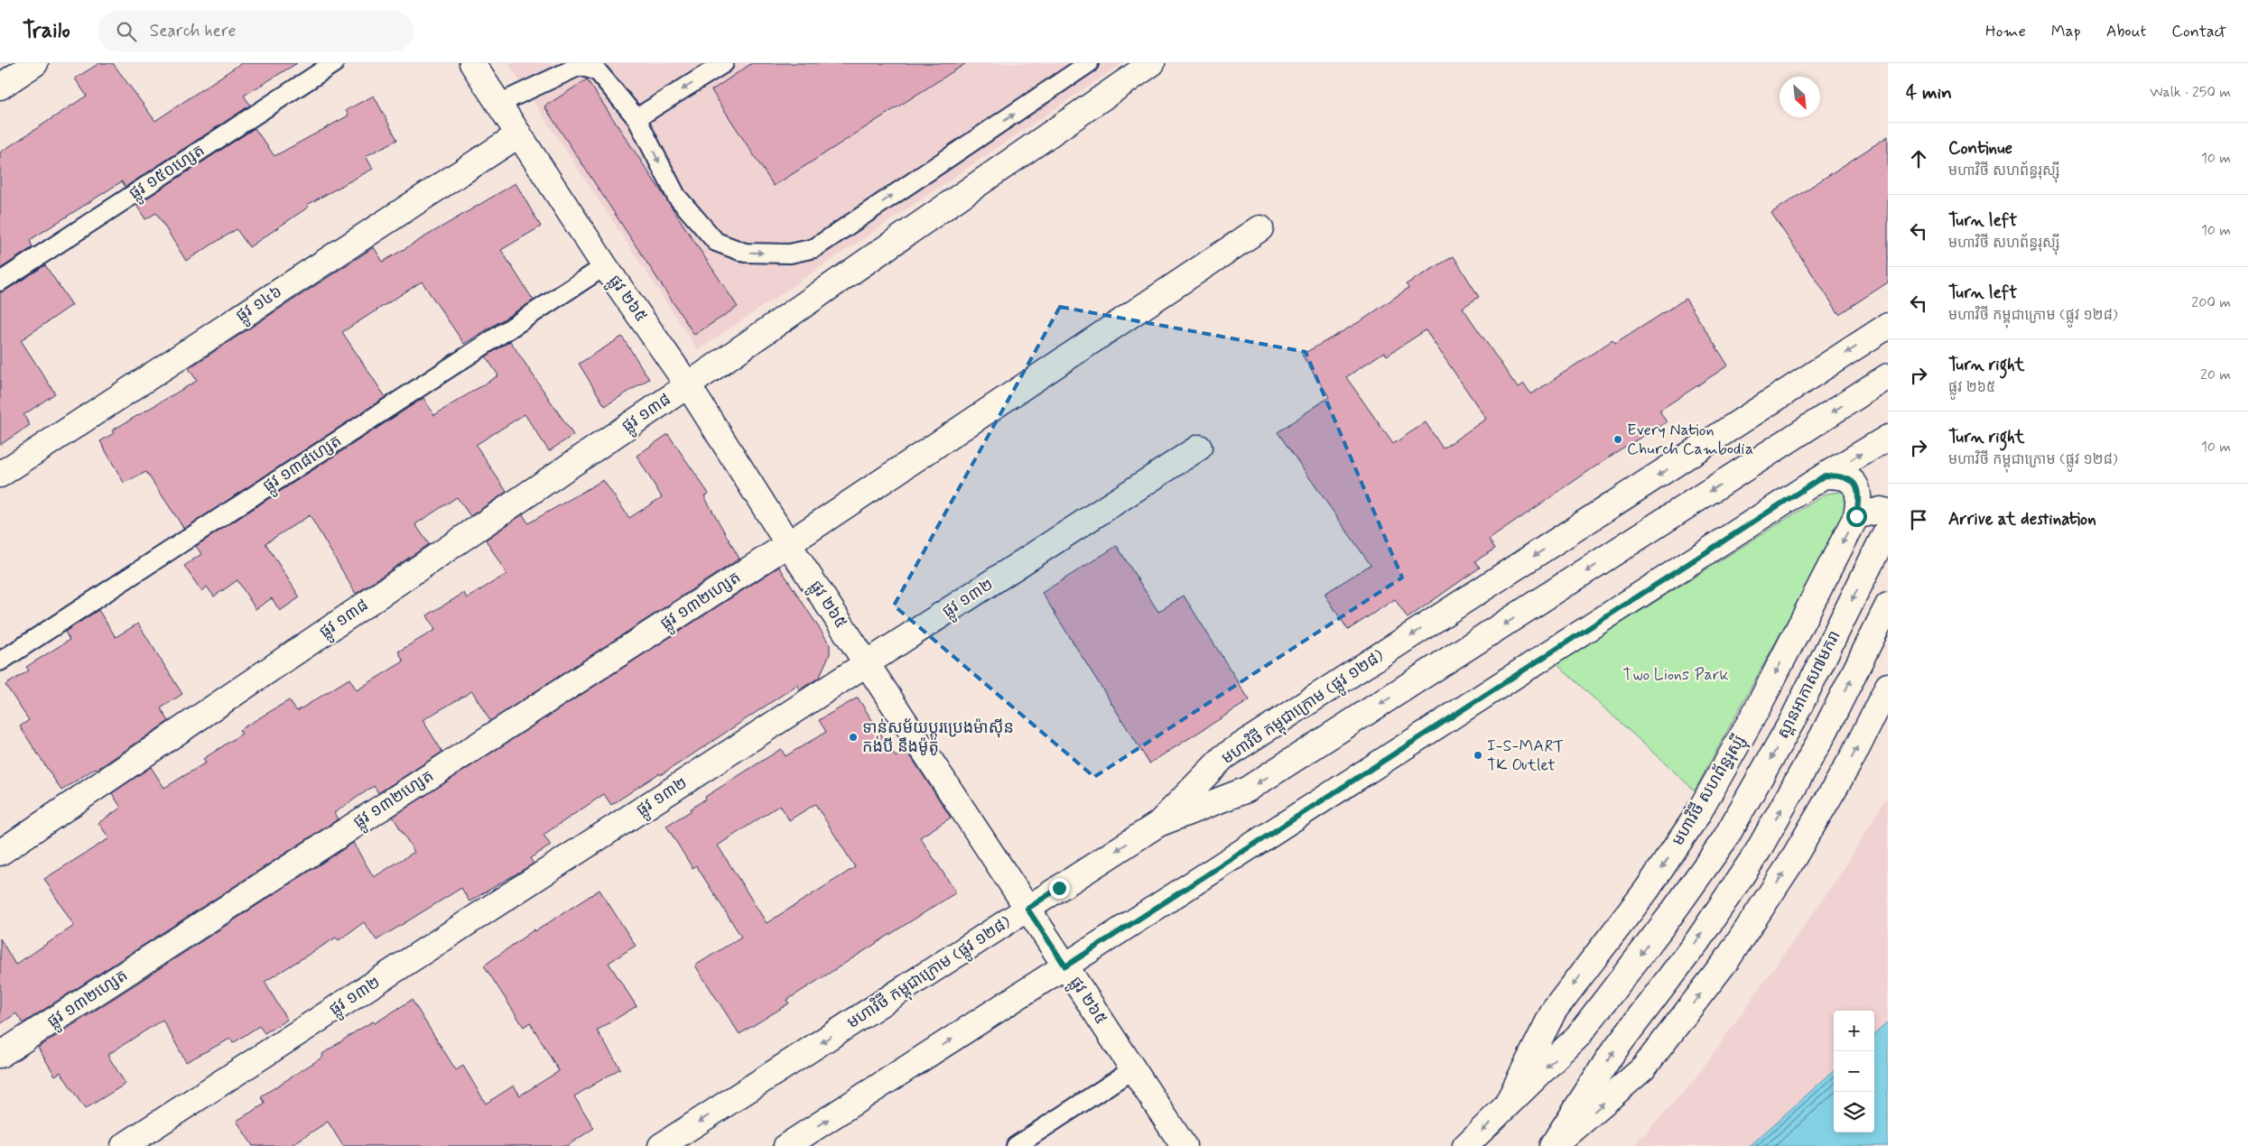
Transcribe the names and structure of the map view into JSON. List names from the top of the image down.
{
  "streets": {
    "main road": [
      "ផ្លូវ ២៦៥",
      "ផ្លូវ ១៤៦",
      "ផ្លូវ ១៣៨",
      "ផ្លូវ ១៣២",
      "ផ្លូវ ១៣២ហ្សេត",
      "ស្ពានអាកាស៧មករា",
      "មហាវិថី កម្ពុជាក្រោម (ផ្លូវ ១២៨)",
      "មហាវិថី សហព័ន្ធរុស្ស៊ី"
    ],
    "lane": ["ផ្លូវ ១៥០ហ្សេត", "ផ្លូវ ១៣៨ហ្សេត"]
  },
  "crossings": [
    ["ផ្លូវ ២៦៥", "ផ្លូវ ១៤៦"],
    ["ផ្លូវ ២៦៥", "ផ្លូវ ១៣៨"],
    ["ផ្លូវ ២៦៥", "ផ្លូវ ១៣៨ហ្សេត"],
    ["ផ្លូវ ២៦៥", "ផ្លូវ ១៣២"],
    ["ផ្លូវ ២៦៥", "ផ្លូវ ១៣២ហ្សេត"],
    ["ផ្លូវ ២៦៥", "មហាវិថី កម្ពុជាក្រោម (ផ្លូវ ១២៨)"],
    ["ស្ពានអាកាស៧មករា", "មហាវិថី សហព័ន្ធរុស្ស៊ី"]
  ],
  "parks": ["Two Lions Park"],
  "places": ["Every Nation Church Cambodia", "ទាន់សម័យប្តូរប្រេងម៉ាសុីន កង់បី នឹងម៉ូតូ", "I-S-MART TK Outlet"],
  "north": "bottom right",
  "page": {
    "header": "Trailo",
    "search": "Search here",
    "nav": [
      "Home",
      "Map",
      "About",
      "Contact"
    ],
    "heading": ["4 min", "Walk · 250 m"],
    "list": [
      ["Continue", "មហាវិថី សហព័ន្ធរុស្ស៊ី", "10 m"],
      ["Turn left", "មហាវិថី សហព័ន្ធរុស្ស៊ី", "10 m"],
      ["Turn left", "មហាវិថី កម្ពុជាក្រោម (ផ្លូវ ១២៨)", "200 m"],
      ["Turn right", "ផ្លូវ ២៦៥", "20 m"],
      ["Turn right", "មហាវិថី កម្ពុជាក្រោម (ផ្លូវ ១២៨)", "10 m"],
      "Arrive at destination"
    ],
    "map_buttons": ["+", "−"]
  }
}
